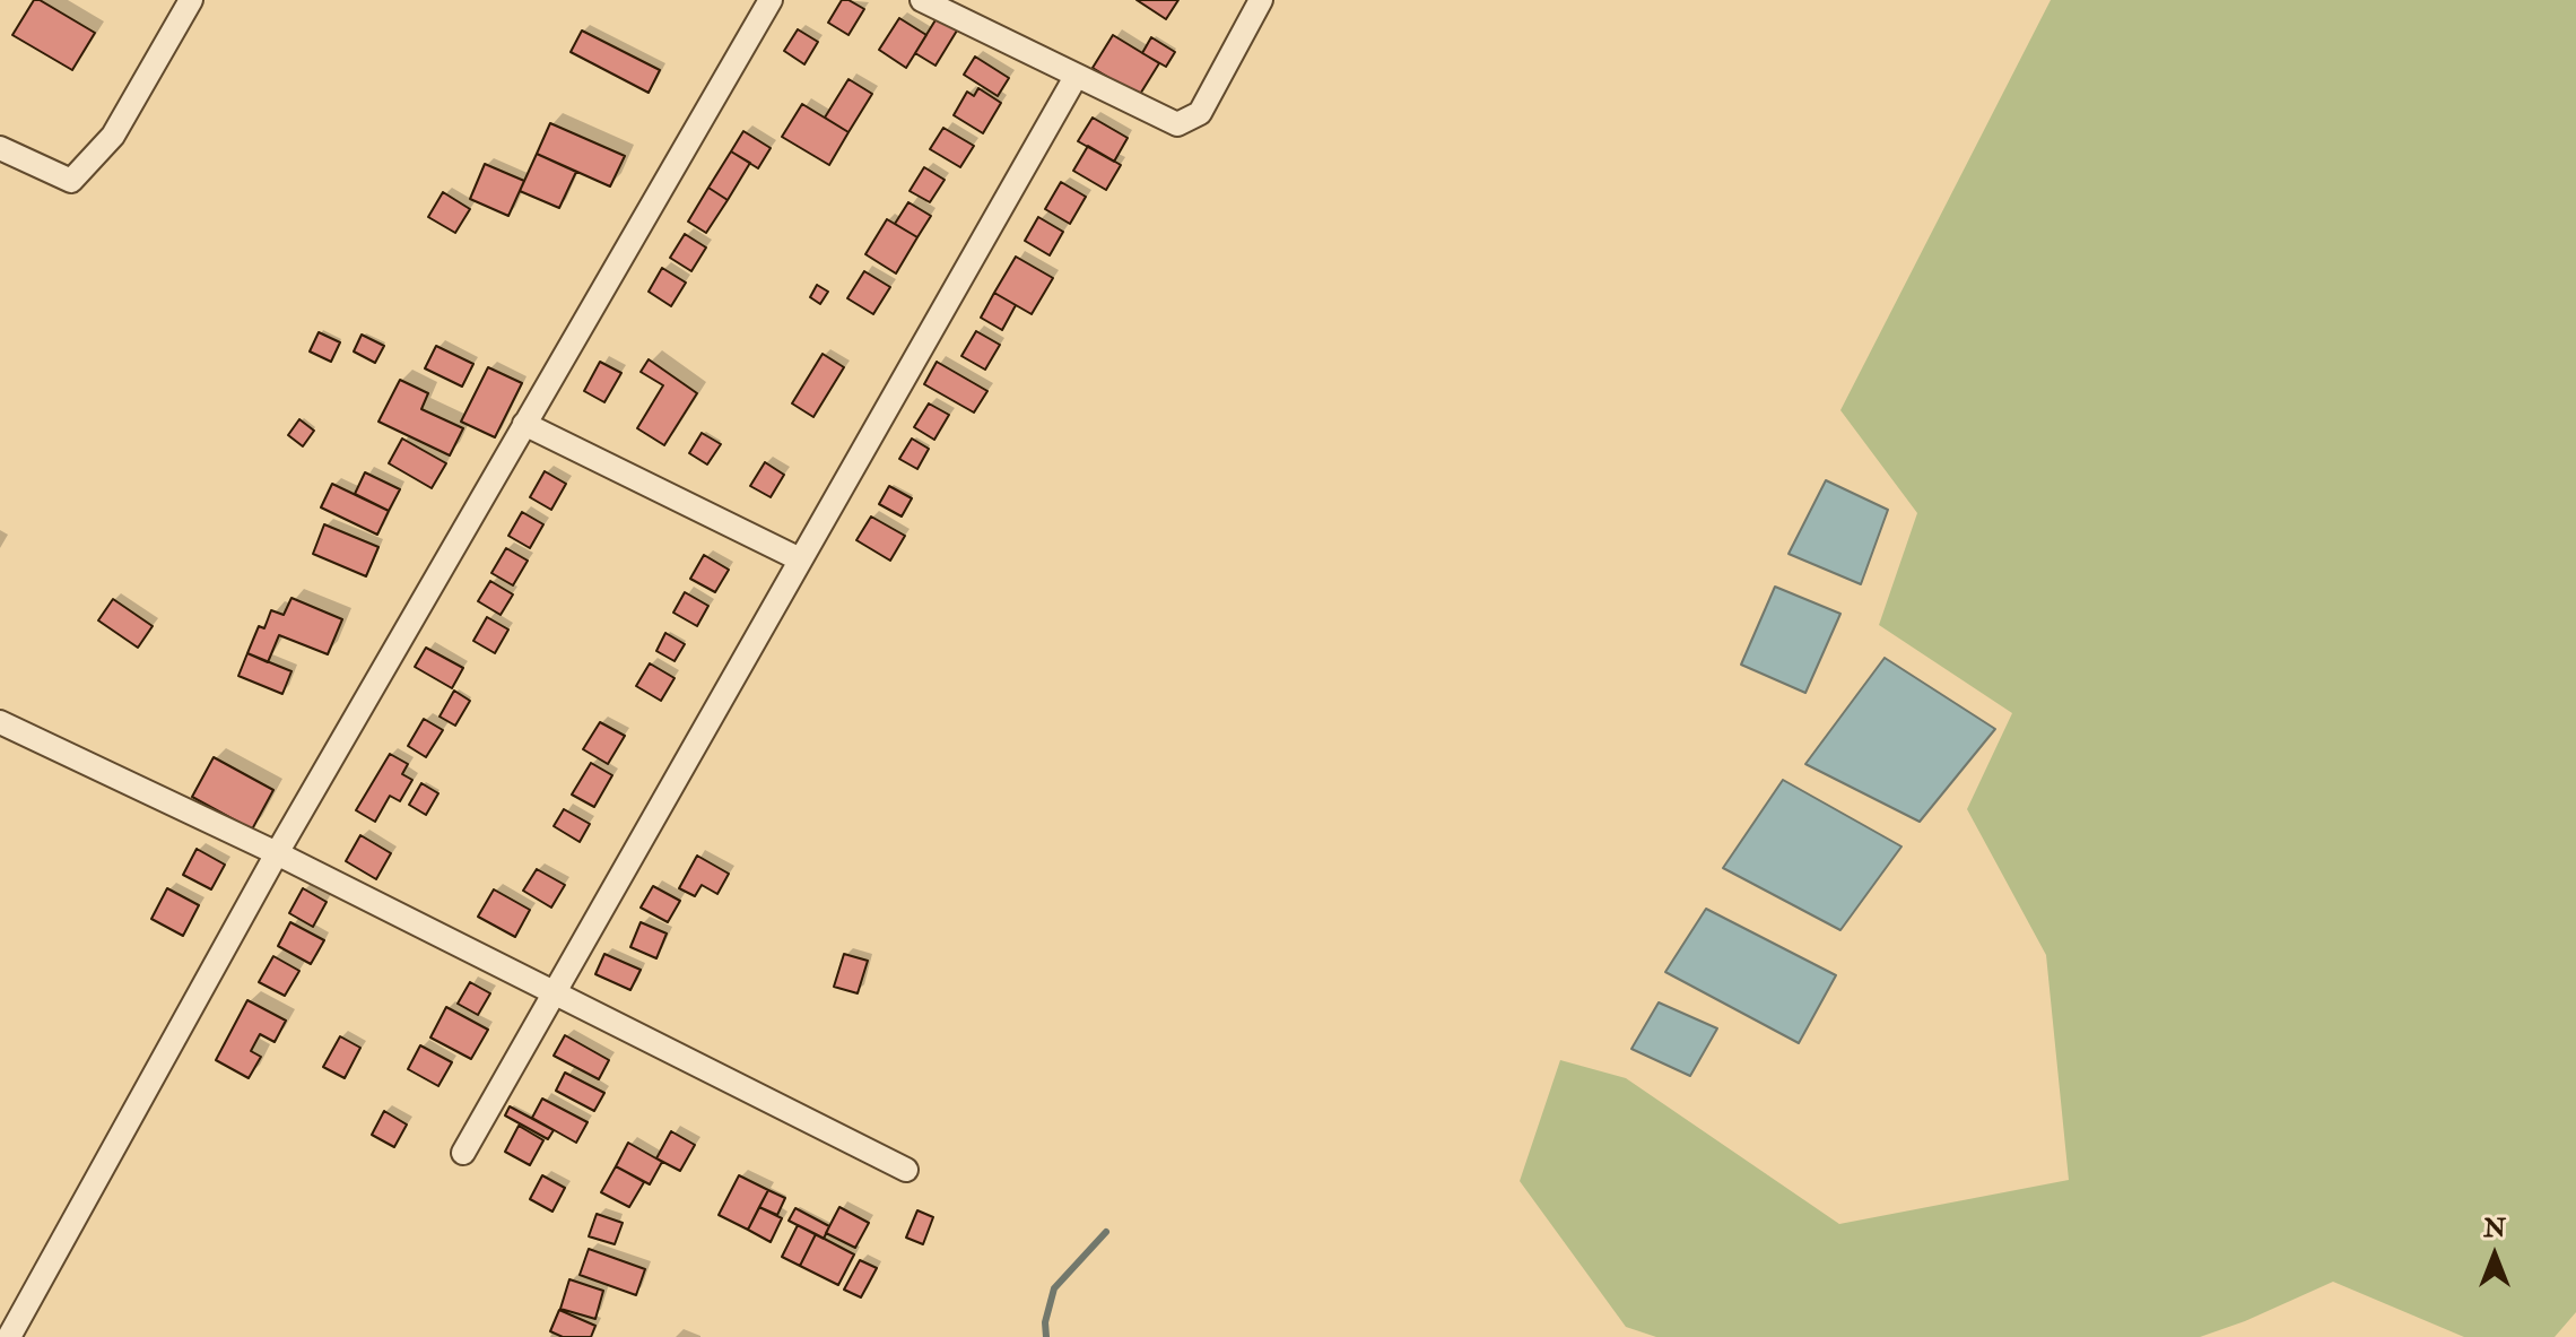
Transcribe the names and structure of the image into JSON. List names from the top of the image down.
{
  "north": "top"
}
